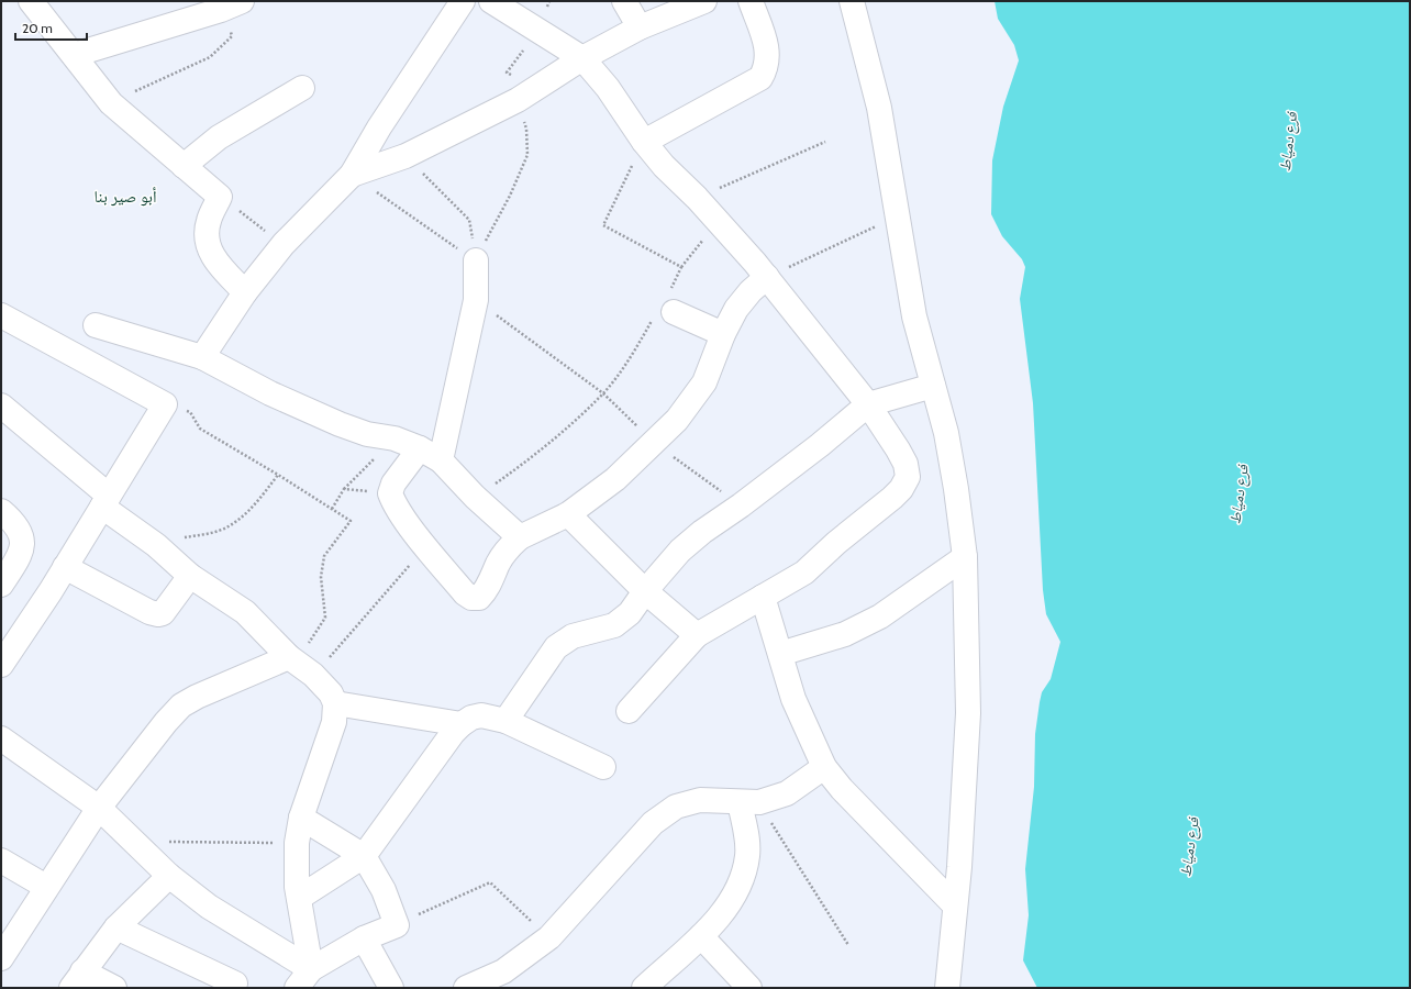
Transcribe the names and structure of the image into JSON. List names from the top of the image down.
{
  "districts": ["أبو صير بنا"],
  "water": ["فرع دمياط"],
  "scale_bar": "20 m"
}
